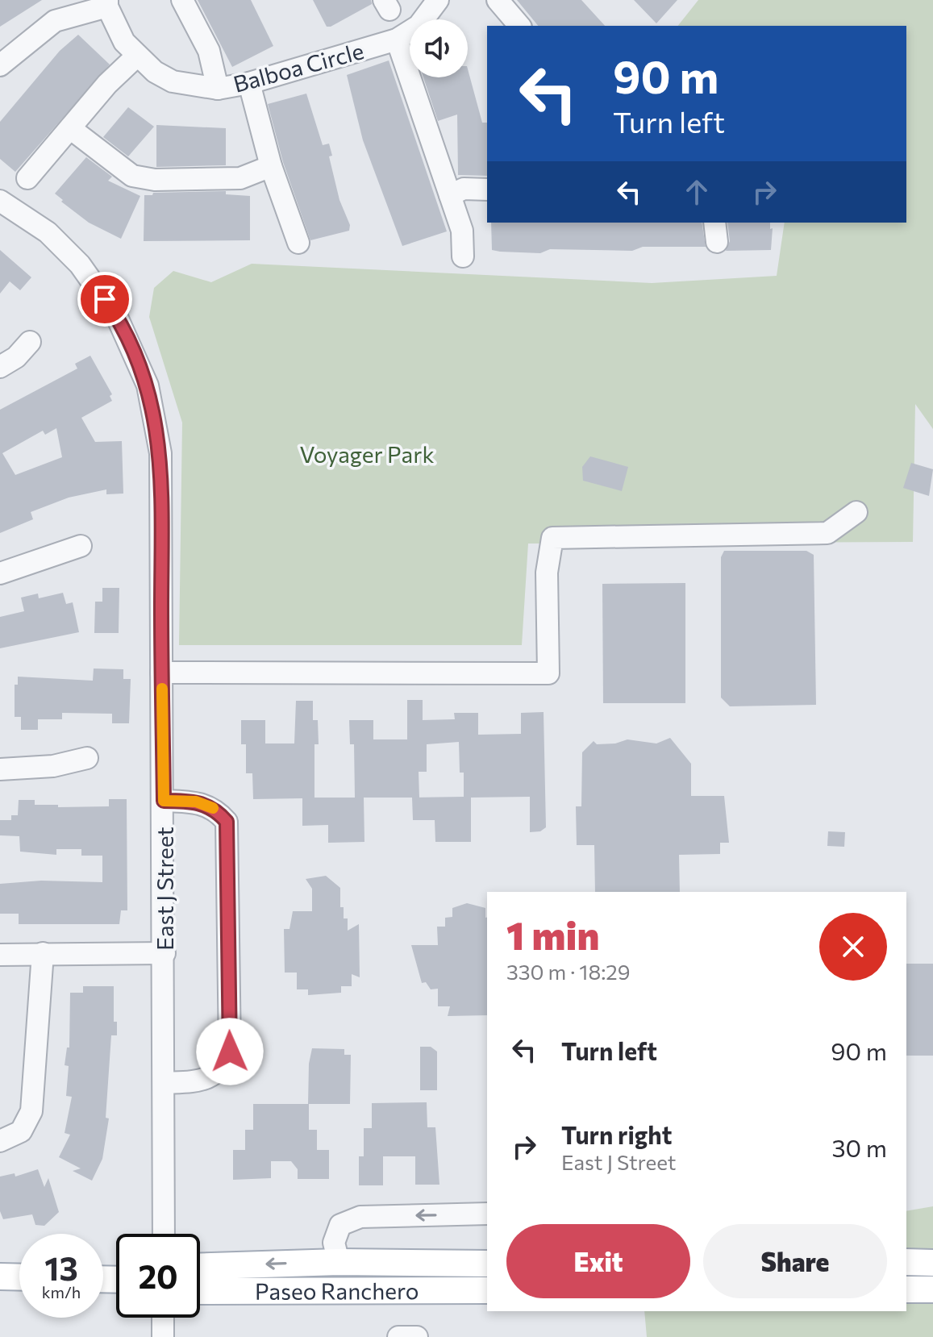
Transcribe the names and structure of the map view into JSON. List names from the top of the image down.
{
  "streets": {
    "main road": ["Paseo Ranchero"],
    "street": ["Balboa Circle", "East J Street"]
  },
  "parks": ["Voyager Park"],
  "page": {
    "turn": ["90 m", "Turn left"],
    "heading": ["1 min", "330 m · 18:29"],
    "list": [
      {
        "name": "Turn left",
        "value": "90 m"
      },
      {
        "name": "Turn right",
        "note": "East J Street",
        "value": "30 m"
      }
    ],
    "buttons": ["Exit", "Share"],
    "speed": "13 km/h",
    "limit": "20"
  }
}
